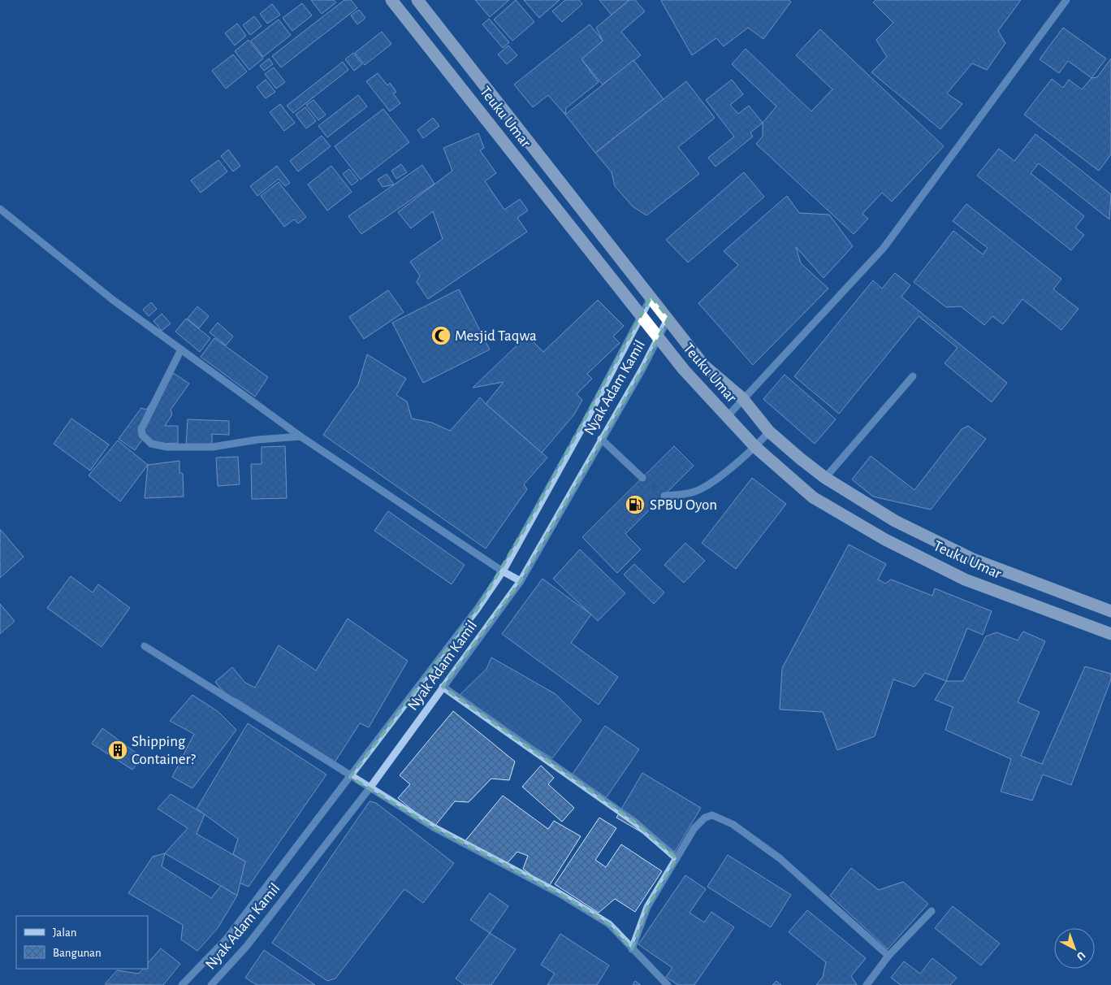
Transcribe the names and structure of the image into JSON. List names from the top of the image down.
{
  "streets": {
    "highway": ["Teuku Umar"],
    "street": ["Nyak Adam Kamil"]
  },
  "crossings": [
    ["Teuku Umar", "Nyak Adam Kamil"]
  ],
  "places": {
    "mosque": ["Mesjid Taqwa"],
    "fuel station": ["SPBU Oyon"],
    "building": ["Shipping Container?"]
  },
  "legend": ["Jalan", "Bangunan"],
  "north": "bottom right"
}
